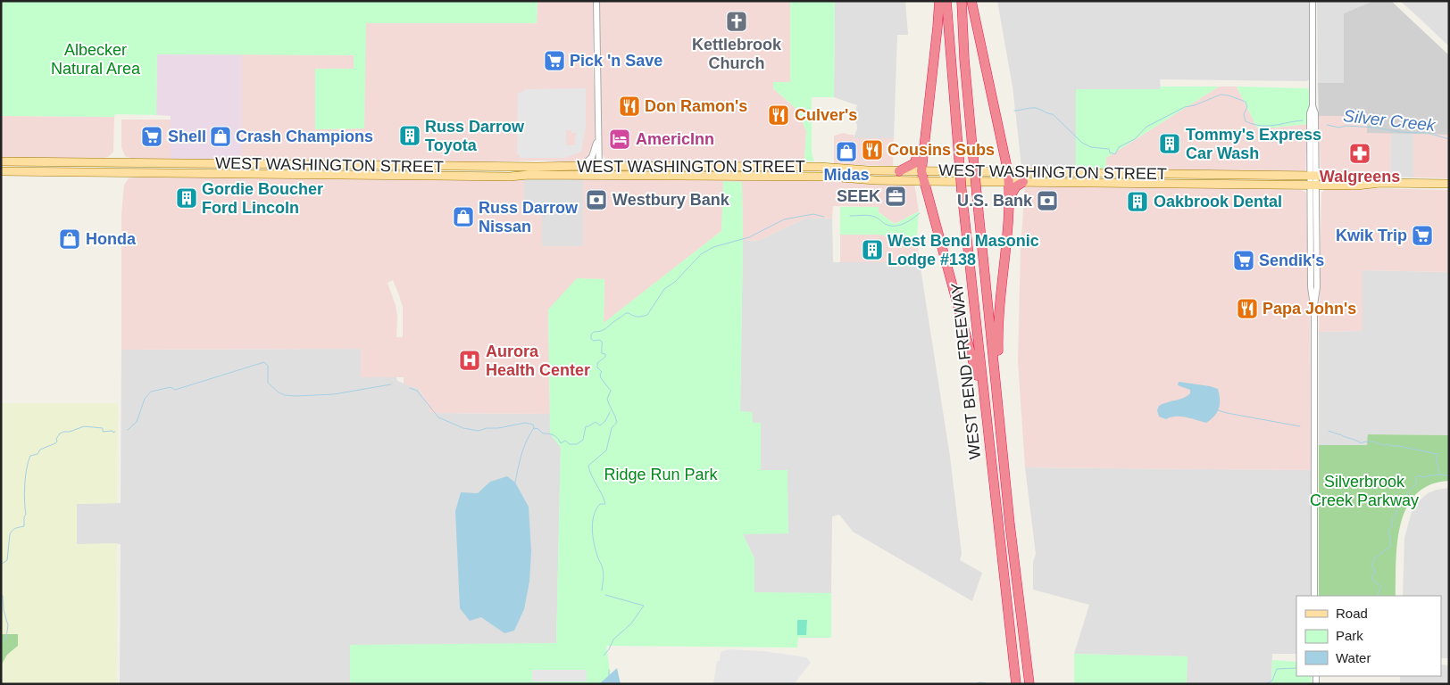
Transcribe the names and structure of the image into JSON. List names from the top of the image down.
{
  "streets": {
    "highway": ["WEST BEND FREEWAY"],
    "main road": ["WEST WASHINGTON STREET"]
  },
  "water": ["Silver Creek"],
  "parks": ["Albecker Natural Area", "Ridge Run Park", "Silverbrook Creek Parkway"],
  "places": {
    "church": ["Kettlebrook Church"],
    "supermarket": [
      "Pick 'n Save",
      "Shell",
      "Kwik Trip",
      "Sendik's"
    ],
    "restaurant": [
      "Don Ramon's",
      "Culver's",
      "Cousins Subs",
      "Papa John's"
    ],
    "building": [
      "Russ Darrow Toyota",
      "Tommy's Express Car Wash",
      "Gordie Boucher Ford Lincoln",
      "Oakbrook Dental",
      "West Bend Masonic Lodge #138"
    ],
    "shop": [
      "Crash Champions",
      "Midas",
      "Russ Darrow Nissan",
      "Honda"
    ],
    "hotel": ["AmericInn"],
    "pharmacy": ["Walgreens"],
    "office": ["SEEK"],
    "bank": ["Westbury Bank", "U.S. Bank"],
    "hospital": ["Aurora Health Center"]
  },
  "legend": ["Road", "Park", "Water"]
}
